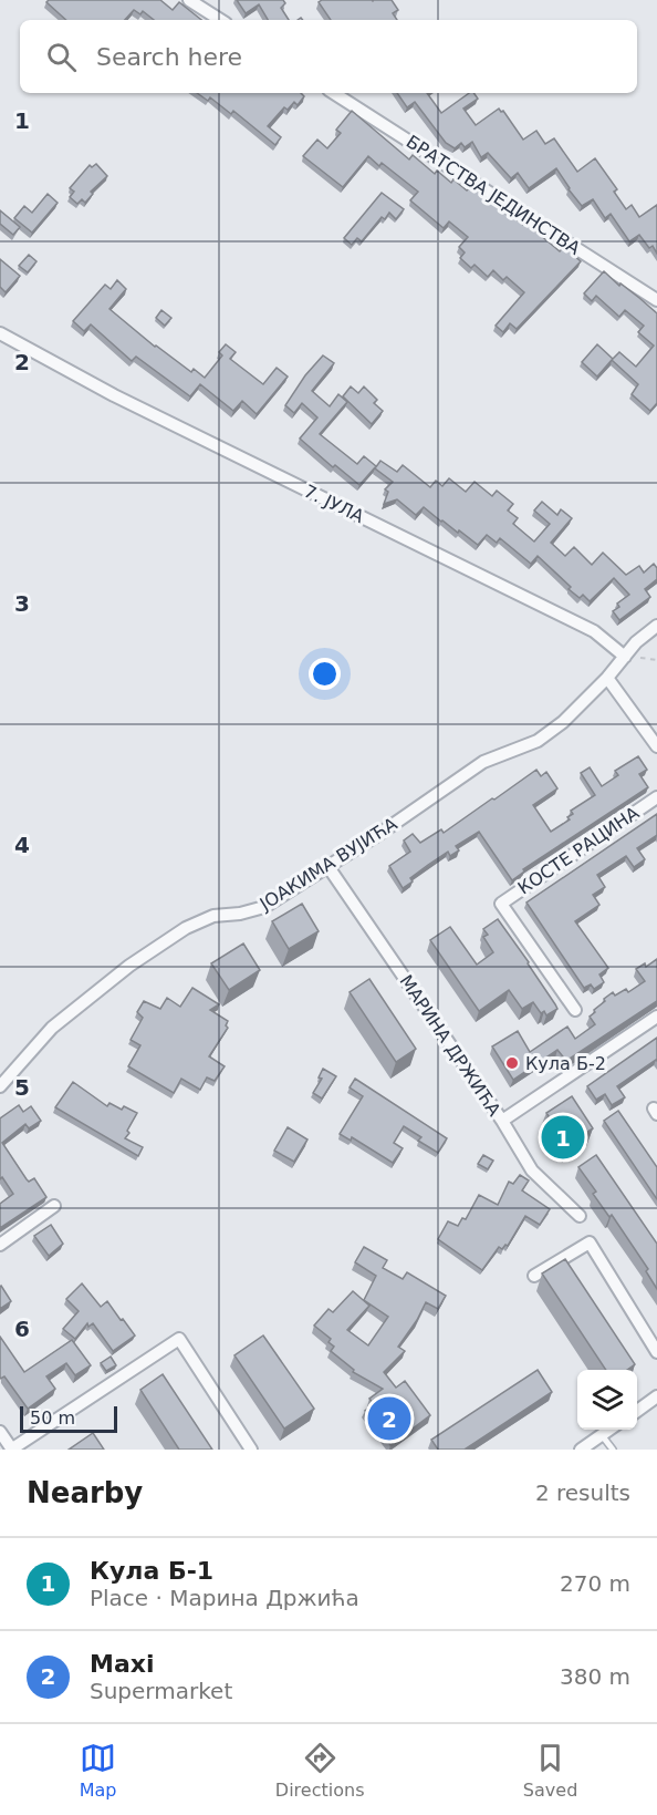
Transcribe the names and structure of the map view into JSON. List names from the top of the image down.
{
  "streets": {
    "street": [
      "БРАТСТВА ЈЕДИНСТВА",
      "7. ЈУЛА",
      "КОСТЕ РАЦИНА",
      "ЈОАКИМА ВУЈИЋА",
      "МАРИНА ДРЖИЋА"
    ]
  },
  "crossings": [
    ["7. ЈУЛА", "ЈОАКИМА ВУЈИЋА"],
    ["ЈОАКИМА ВУЈИЋА", "МАРИНА ДРЖИЋА"]
  ],
  "places": ["Кула Б-2"],
  "scale_bar": "50 m",
  "page": {
    "search": "Search here",
    "pins": ["1", "2"],
    "scale": "50 m",
    "heading": ["Nearby", "2 results"],
    "list": [
      {
        "mark": "1",
        "name": "Кула Б-1",
        "note": "Place · Марина Држића",
        "value": "270 m"
      },
      {
        "mark": "2",
        "name": "Maxi",
        "note": "Supermarket",
        "value": "380 m"
      }
    ],
    "nav": ["Map", "Directions", "Saved"]
  },
  "grid": {
    "rows": [
      "1",
      "2",
      "3",
      "4",
      "5",
      "6"
    ]
  }
}
